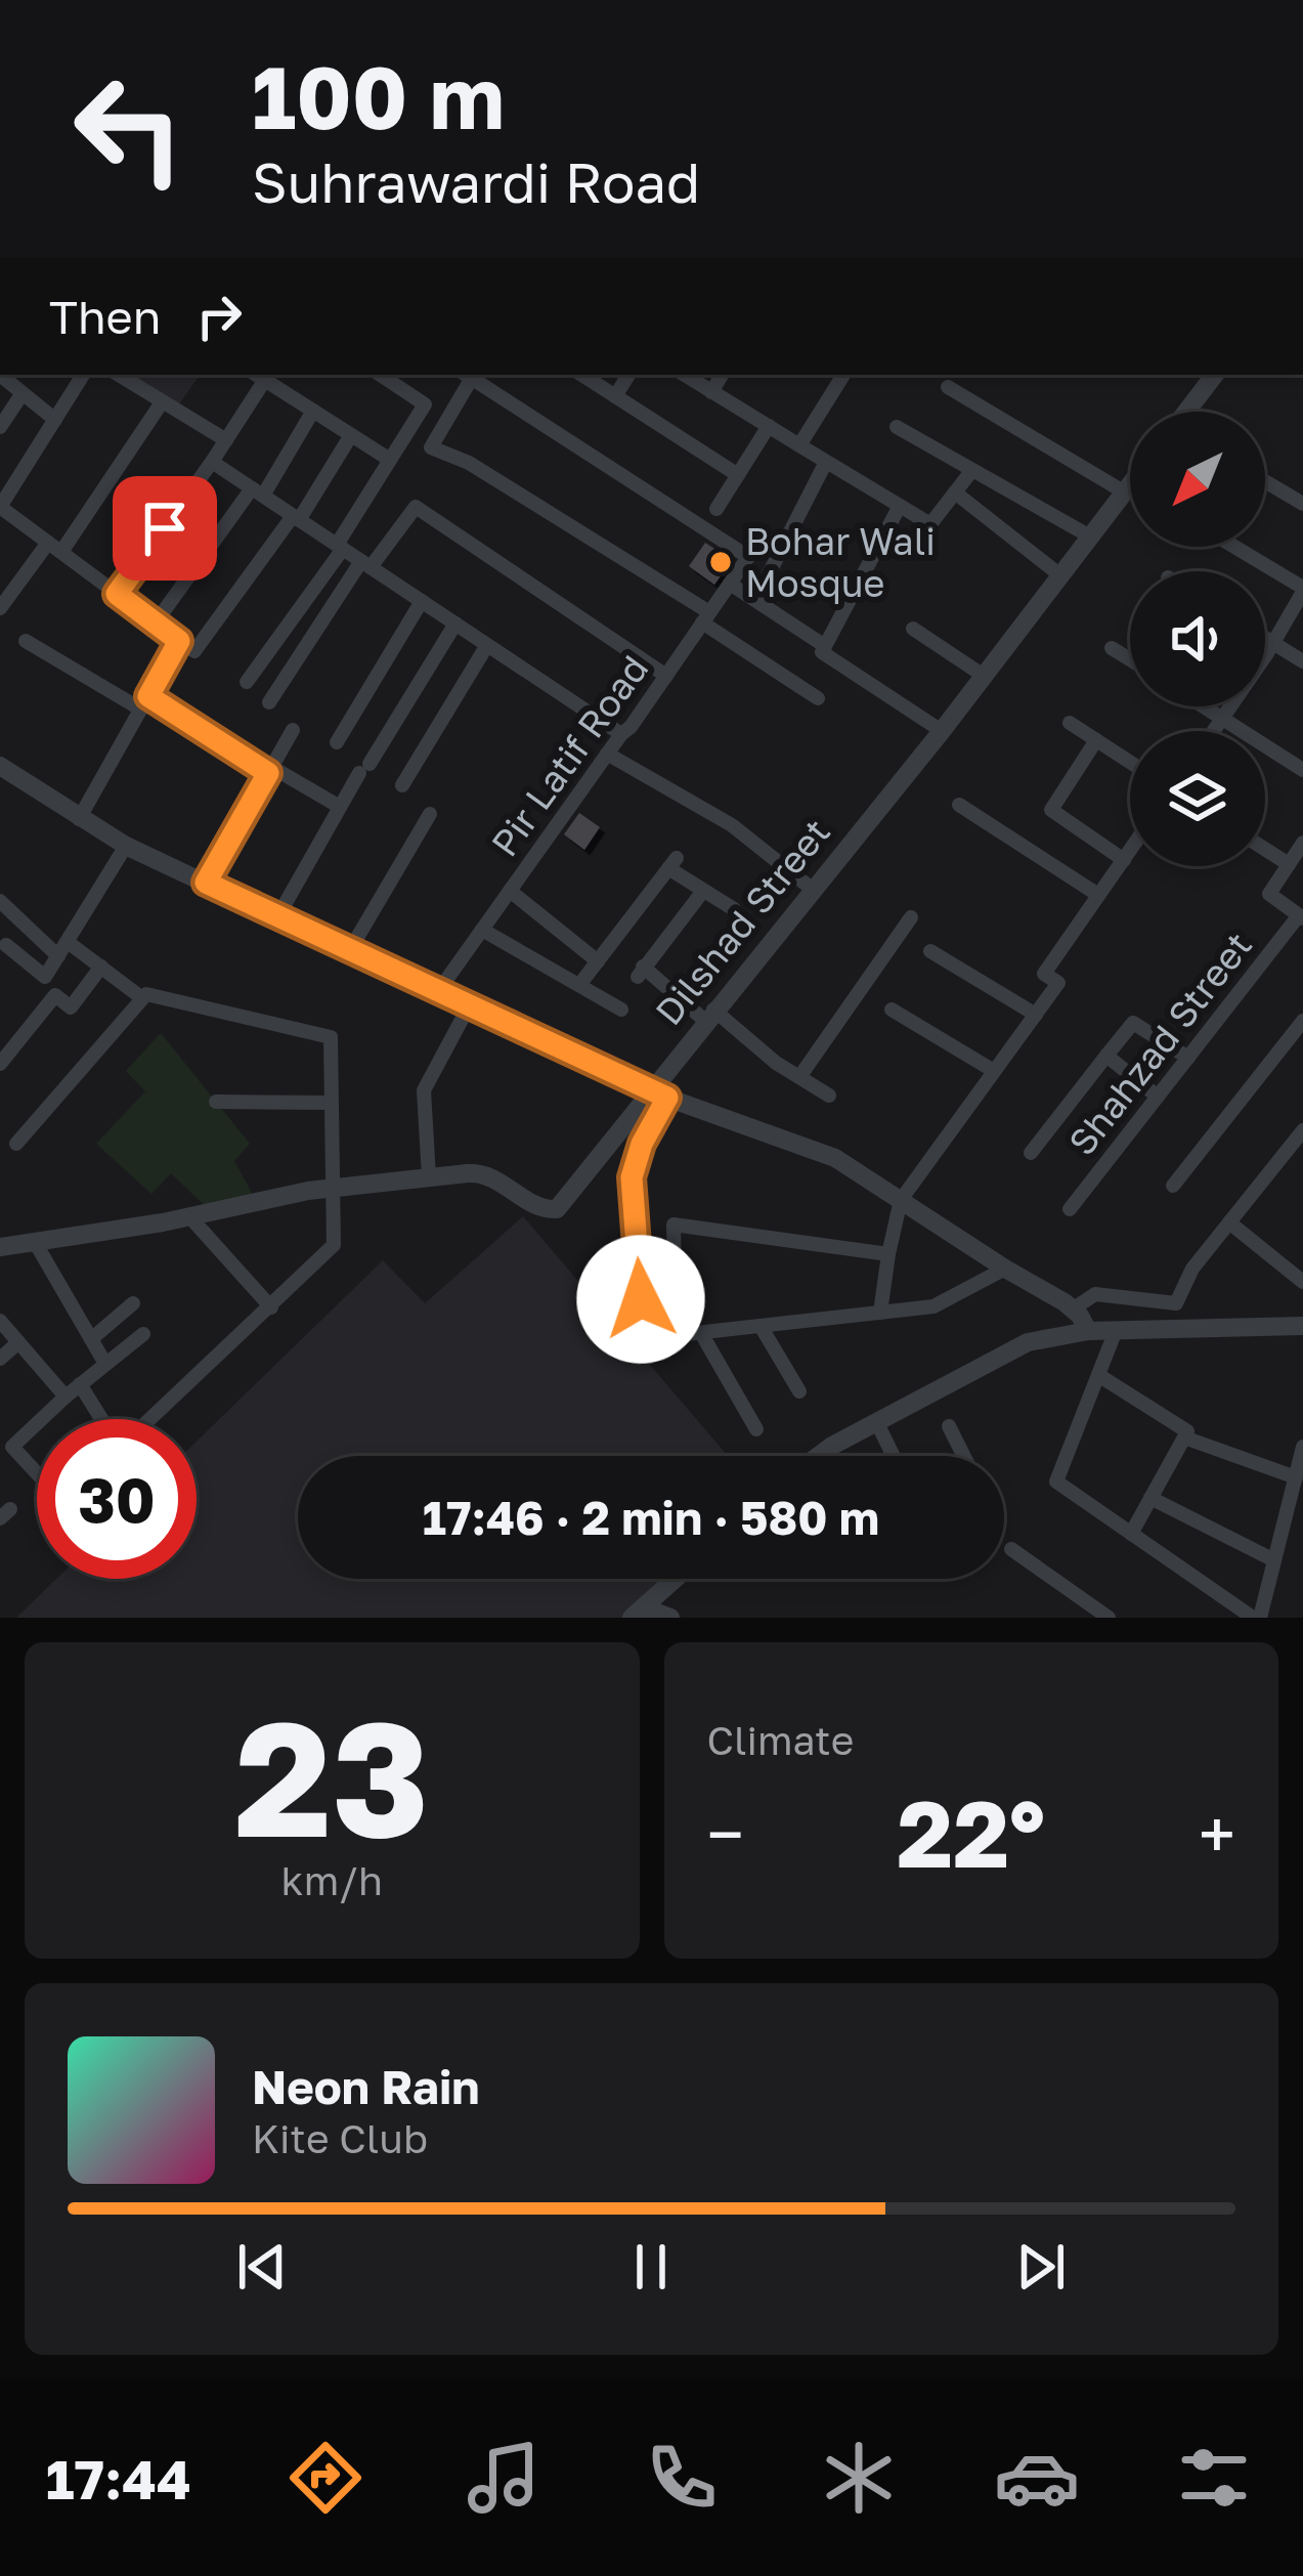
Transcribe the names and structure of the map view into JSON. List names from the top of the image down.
{
  "streets": {
    "street": ["Pir Latif Road", "Dilshad Street", "Shahzad Street"]
  },
  "places": ["Bohar Wali Mosque"],
  "north": "bottom left",
  "page": {
    "turn": ["100 m", "Suhrawardi Road"],
    "then": "Then",
    "limit": "30",
    "trip": "17:46 · 2 min · 580 m",
    "tile": [
      ["23", "km/h"],
      "Climate"
    ],
    "heat": ["−", "22°", "+"],
    "song": ["Neon Rain", "Kite Club"],
    "tabs": "17:44"
  }
}
